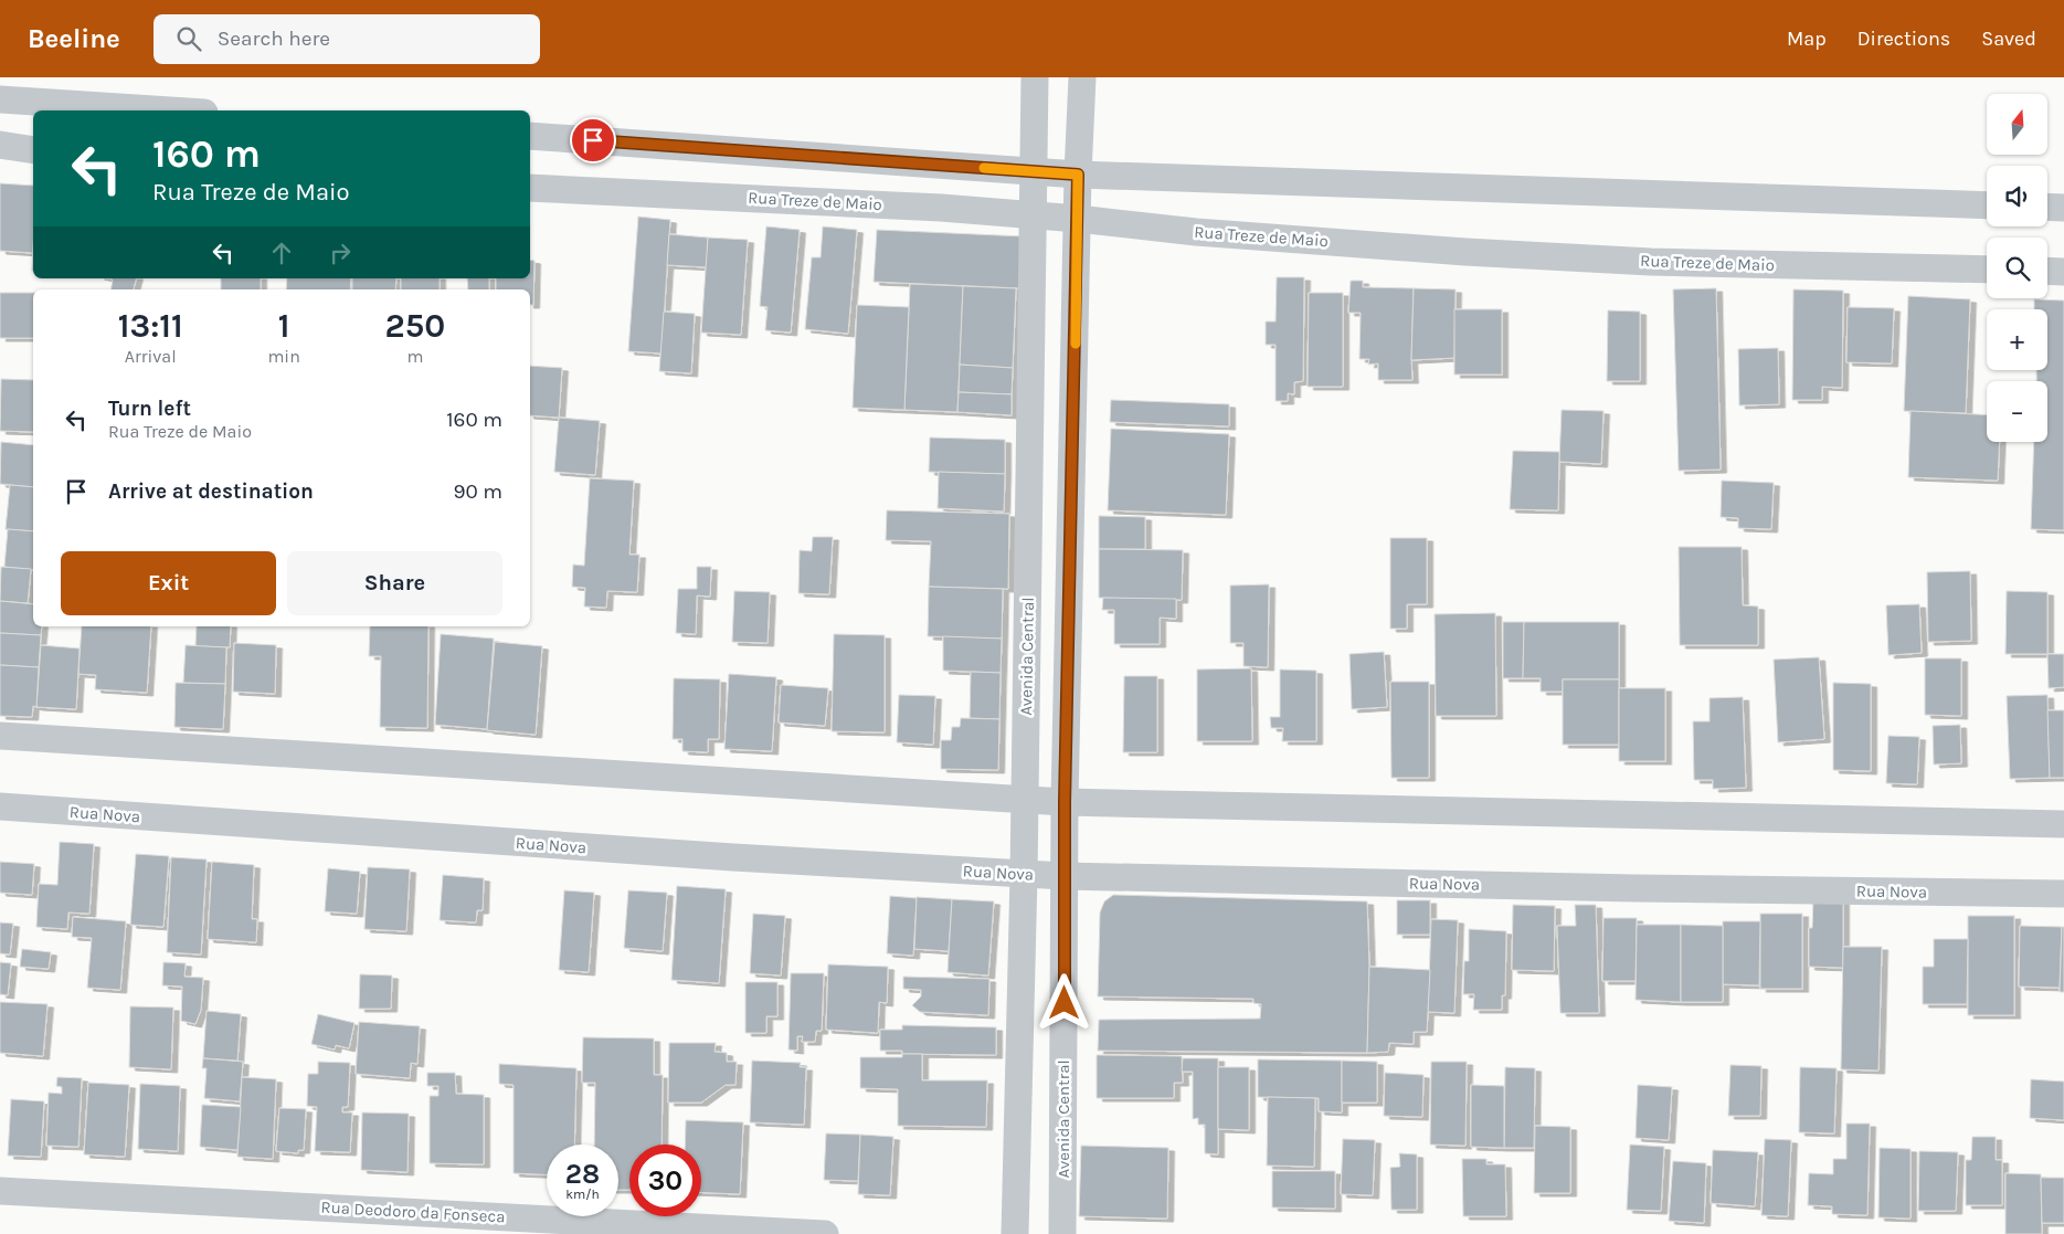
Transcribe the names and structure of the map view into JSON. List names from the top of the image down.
{
  "streets": {
    "street": [
      "Rua Treze de Maio",
      "Avenida Central",
      "Rua Nova",
      "Rua Deodoro da Fonseca"
    ]
  },
  "crossings": [
    ["Rua Treze de Maio", "Avenida Central"],
    ["Avenida Central", "Rua Nova"]
  ],
  "north": "top",
  "page": {
    "header": "Beeline",
    "search": "Search here",
    "nav": ["Map", "Directions", "Saved"],
    "map_buttons": ["+", "−"],
    "turn": ["160 m", "Rua Treze de Maio"],
    "eta": [
      "13:11",
      "Arrival",
      "1",
      "min",
      "250",
      "m"
    ],
    "list": [
      {
        "name": "Turn left",
        "note": "Rua Treze de Maio",
        "value": "160 m"
      },
      {
        "name": "Arrive at destination",
        "value": "90 m"
      }
    ],
    "buttons": ["Exit", "Share"],
    "speed": "28 km/h",
    "limit": "30"
  }
}
